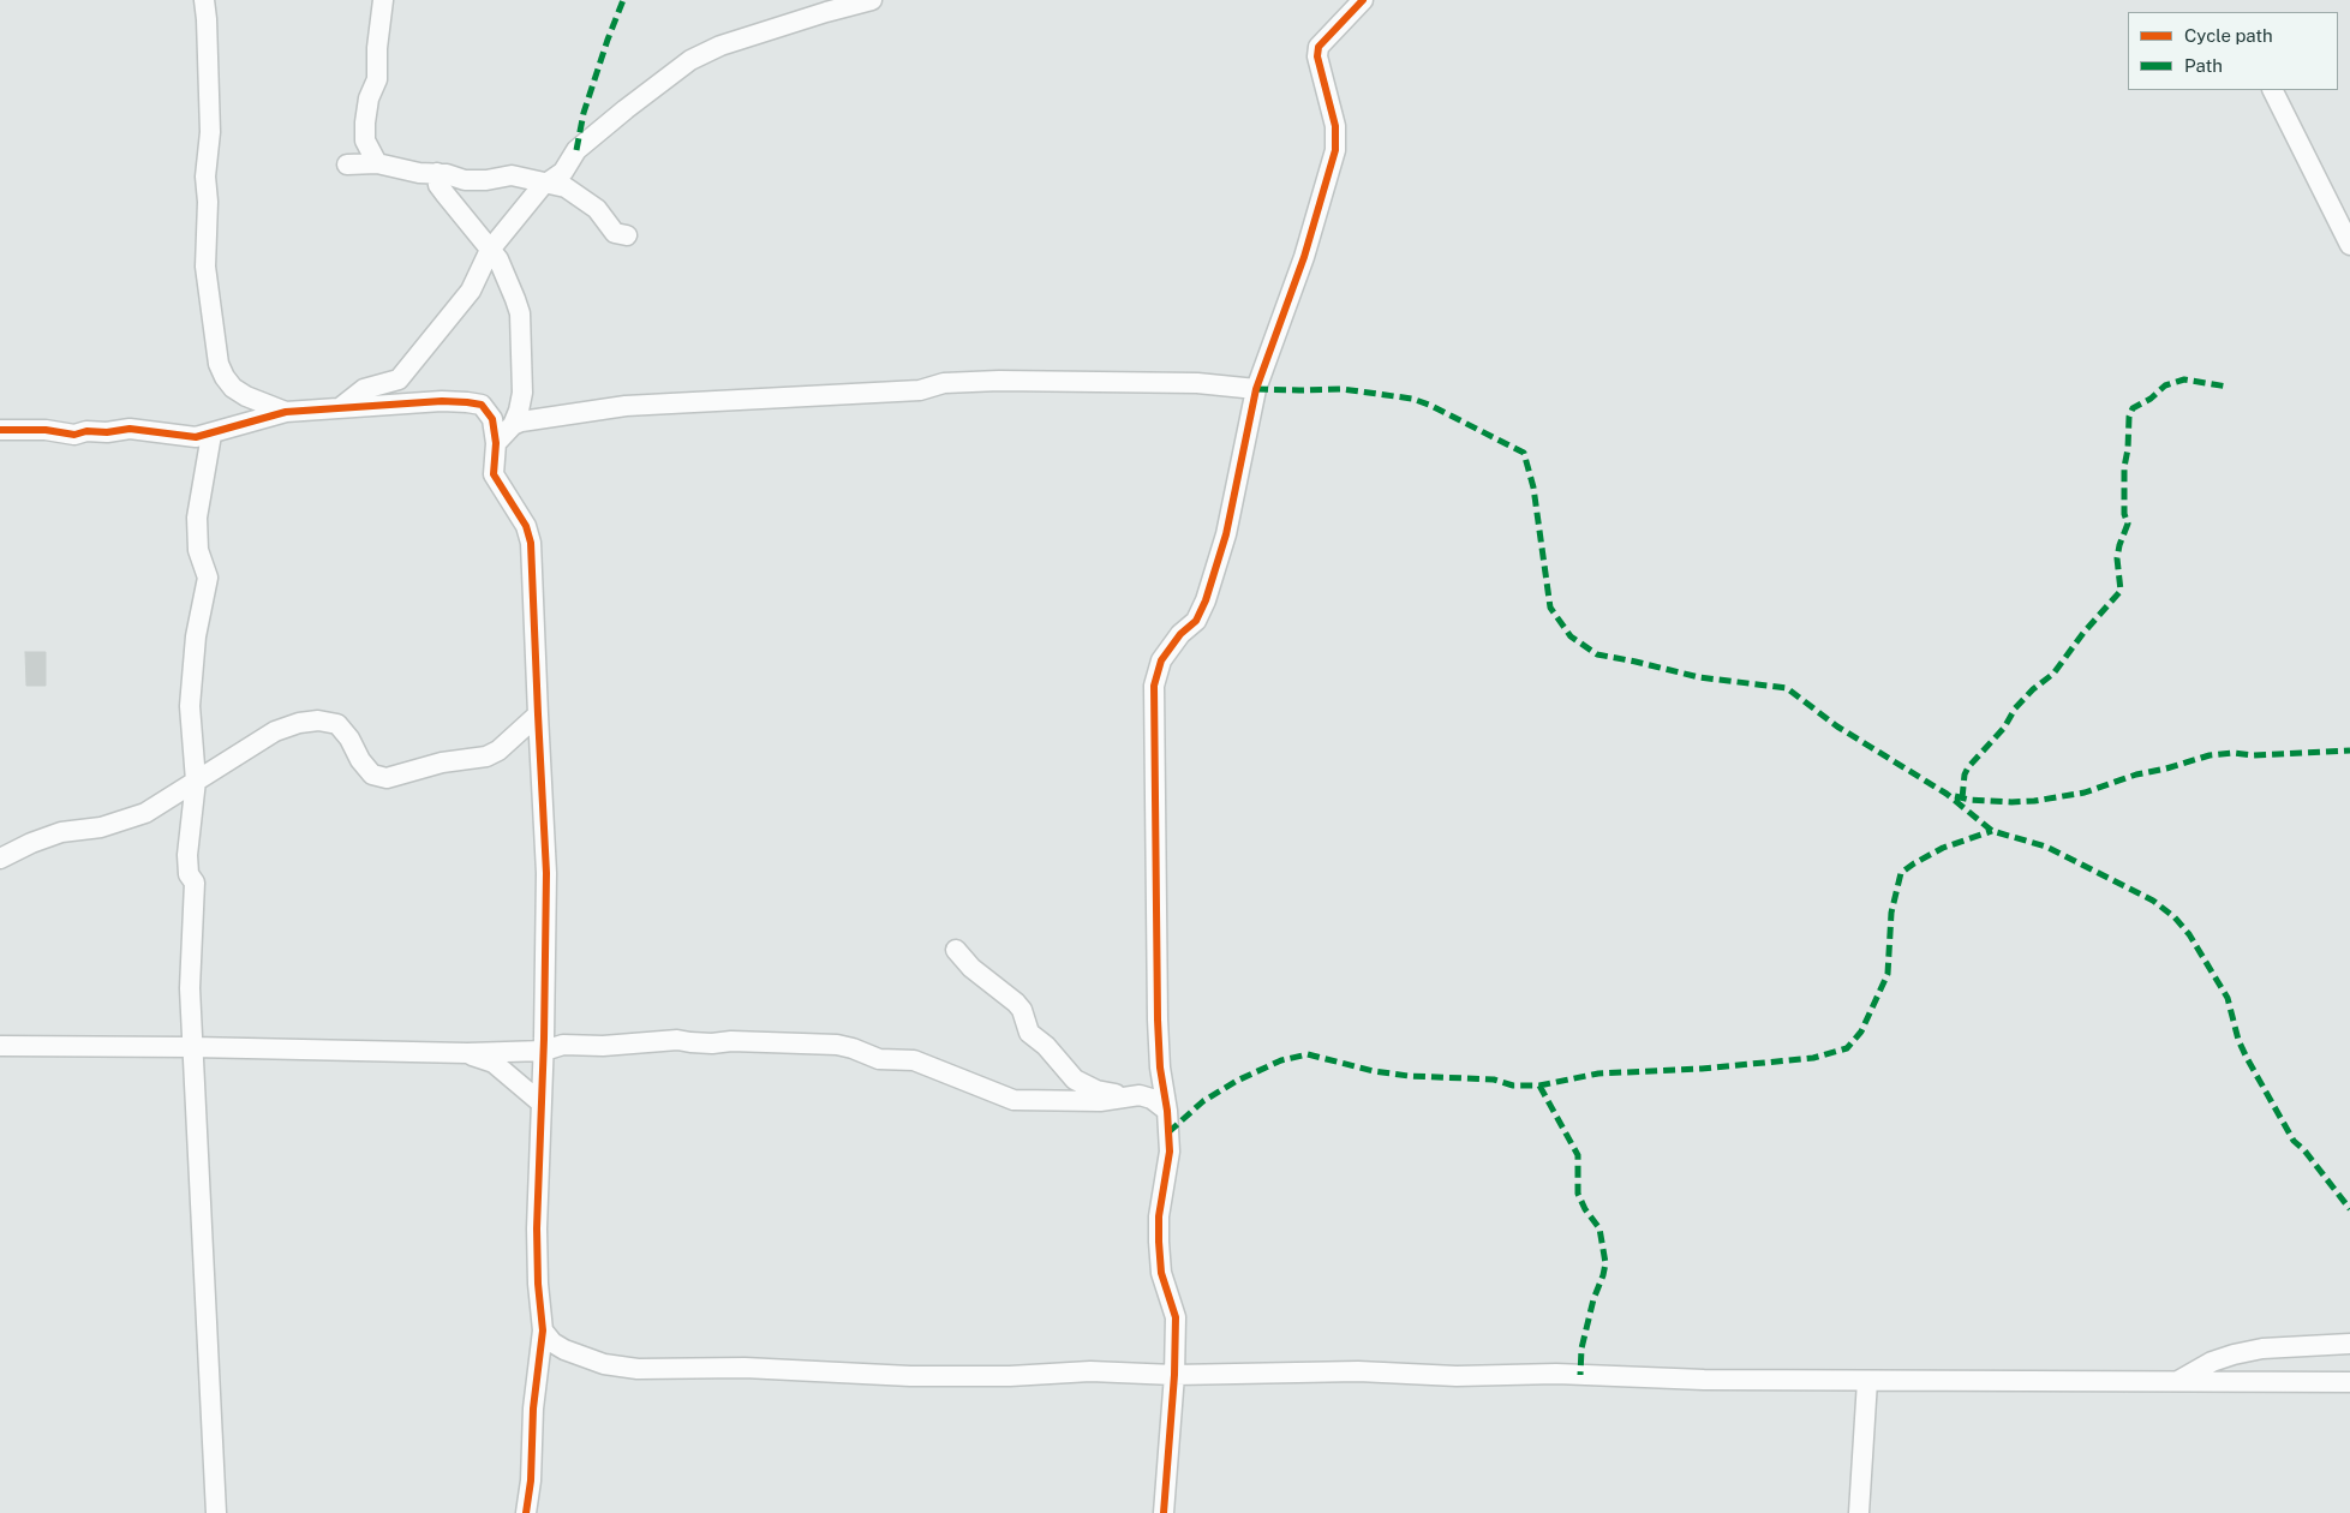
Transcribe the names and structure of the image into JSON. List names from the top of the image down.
{
  "legend": ["Cycle path", "Path"]
}
